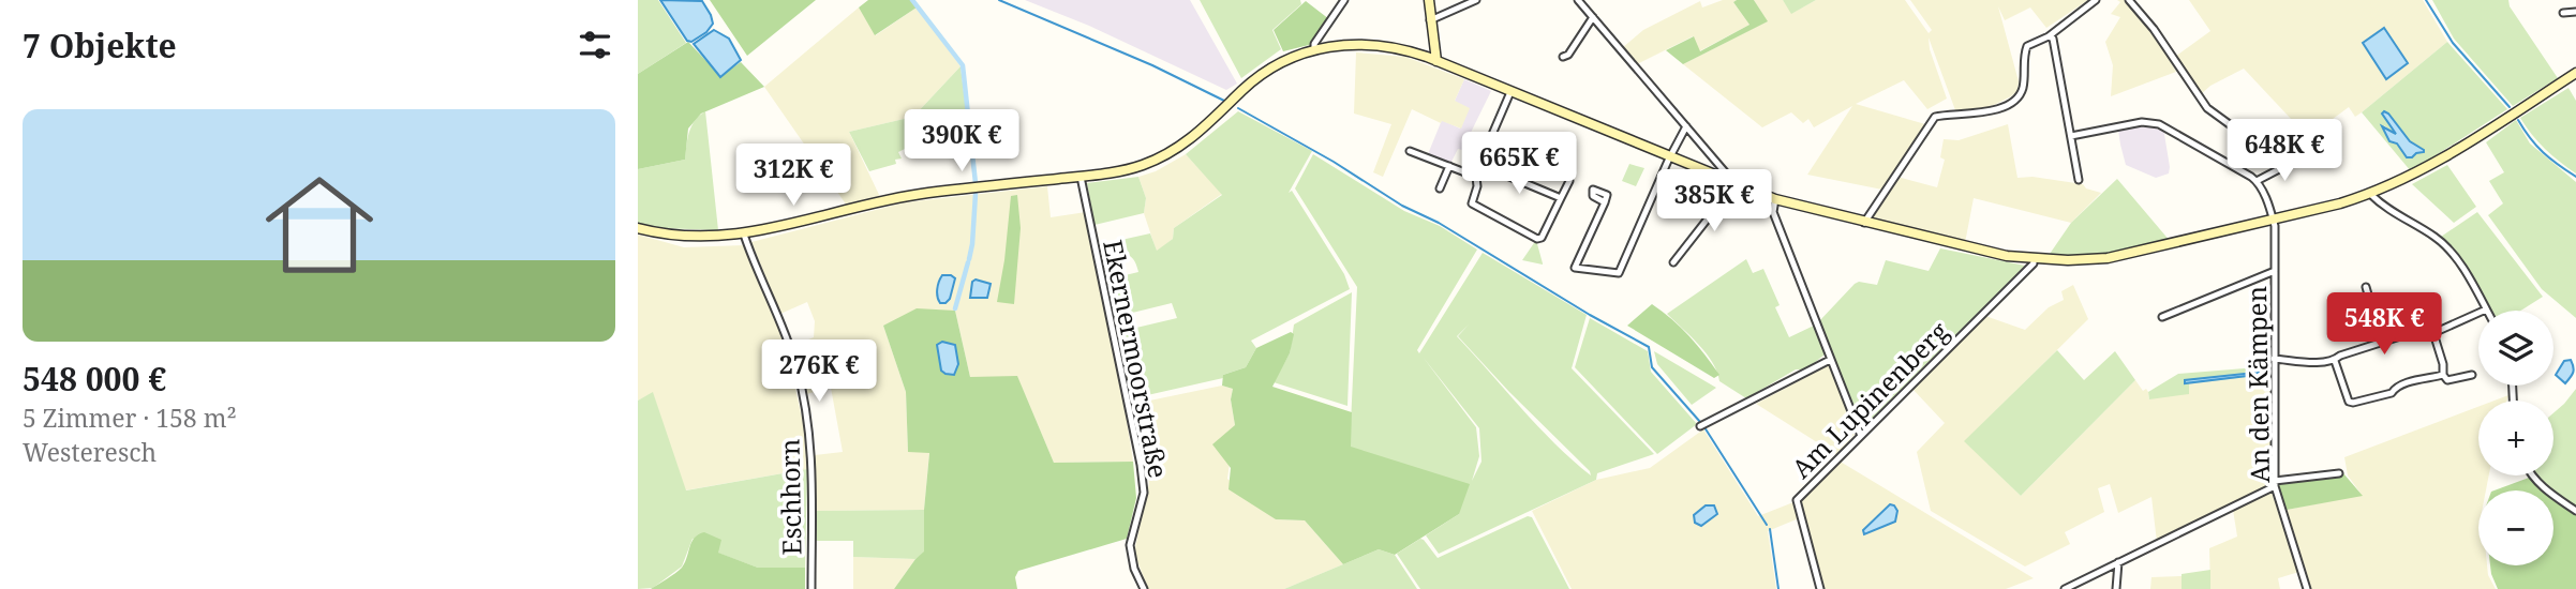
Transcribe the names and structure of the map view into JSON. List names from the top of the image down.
{
  "streets": {
    "street": [
      "Ekernermoorstraße",
      "An den Kämpen",
      "Am Lupinenberg",
      "Eschhorn"
    ]
  },
  "page": {
    "heading": "7 Objekte",
    "list": [
      {
        "name": "548 000 €",
        "note": "5 Zimmer · 158 m² · Westeresch"
      }
    ],
    "price": [
      "390K €",
      "648K €",
      "665K €",
      "312K €",
      "385K €",
      "548K €",
      "276K €"
    ],
    "map_buttons": ["+", "−"]
  }
}
